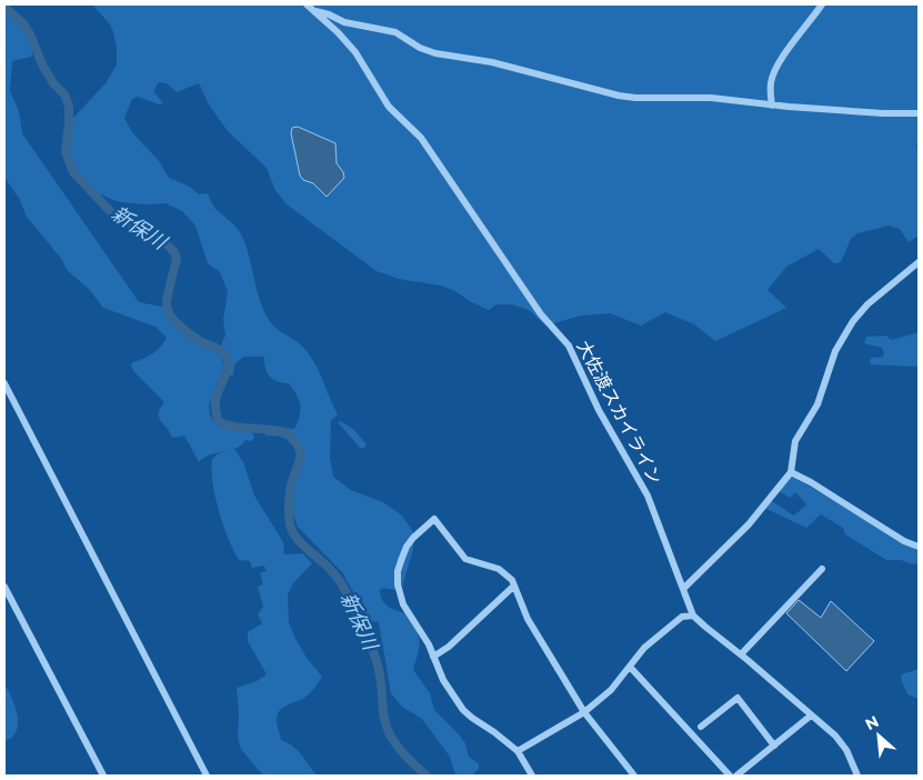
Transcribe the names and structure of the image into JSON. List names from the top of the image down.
{
  "streets": {
    "street": ["大佐渡スカイライン"]
  },
  "water": ["新保川"],
  "north": "top left"
}
